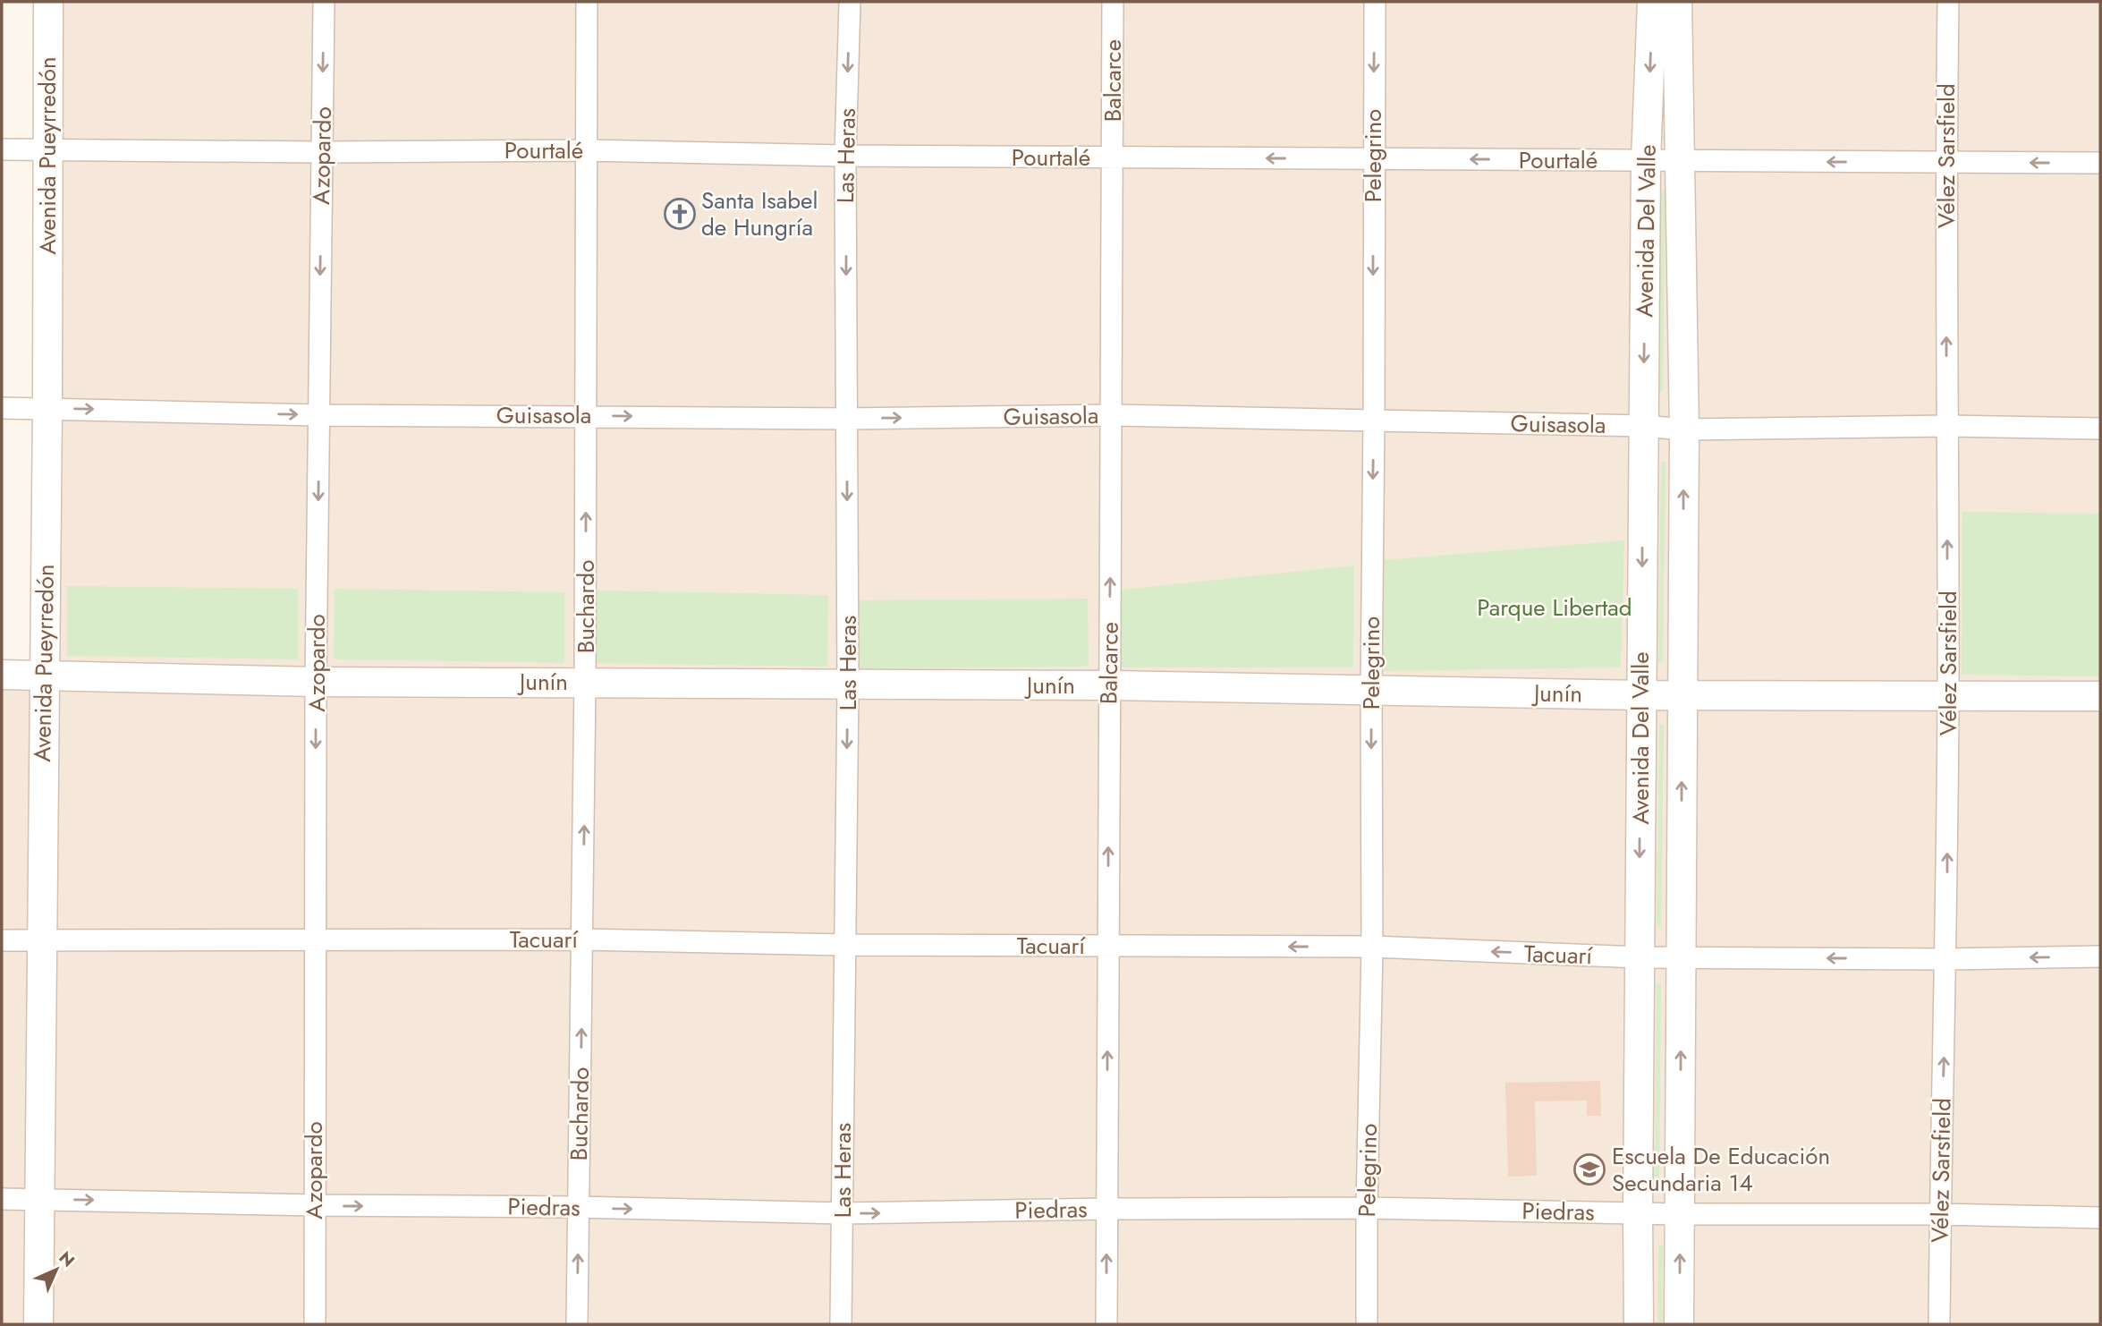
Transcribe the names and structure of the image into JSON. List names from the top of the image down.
{
  "streets": {
    "main road": ["Avenida Pueyrredón", "Avenida Del Valle", "Junín"],
    "street": [
      "Balcarce",
      "Pourtalé",
      "Azopardo",
      "Las Heras",
      "Pelegrino",
      "Vélez Sarsfield",
      "Guisasola",
      "Buchardo",
      "Tacuarí",
      "Piedras"
    ]
  },
  "crossings": [
    ["Balcarce", "Pourtalé"],
    ["Balcarce", "Guisasola"],
    ["Balcarce", "Junín"],
    ["Balcarce", "Tacuarí"],
    ["Balcarce", "Piedras"],
    ["Pourtalé", "Avenida Pueyrredón"],
    ["Pourtalé", "Azopardo"],
    ["Pourtalé", "Las Heras"],
    ["Pourtalé", "Pelegrino"],
    ["Pourtalé", "Vélez Sarsfield"],
    ["Pourtalé", "Avenida Del Valle"],
    ["Pourtalé", "Buchardo"],
    ["Avenida Pueyrredón", "Guisasola"],
    ["Avenida Pueyrredón", "Junín"],
    ["Avenida Pueyrredón", "Tacuarí"],
    ["Avenida Pueyrredón", "Piedras"],
    ["Azopardo", "Guisasola"],
    ["Azopardo", "Junín"],
    ["Azopardo", "Tacuarí"],
    ["Azopardo", "Piedras"],
    ["Las Heras", "Guisasola"],
    ["Las Heras", "Junín"],
    ["Las Heras", "Tacuarí"],
    ["Las Heras", "Piedras"],
    ["Pelegrino", "Guisasola"],
    ["Pelegrino", "Junín"],
    ["Pelegrino", "Tacuarí"],
    ["Pelegrino", "Piedras"],
    ["Vélez Sarsfield", "Guisasola"],
    ["Vélez Sarsfield", "Junín"],
    ["Vélez Sarsfield", "Tacuarí"],
    ["Vélez Sarsfield", "Piedras"],
    ["Avenida Del Valle", "Guisasola"],
    ["Avenida Del Valle", "Junín"],
    ["Avenida Del Valle", "Tacuarí"],
    ["Avenida Del Valle", "Piedras"],
    ["Guisasola", "Buchardo"],
    ["Buchardo", "Junín"],
    ["Buchardo", "Tacuarí"],
    ["Buchardo", "Piedras"]
  ],
  "one_way": [
    "Balcarce",
    "Pourtalé",
    "Azopardo",
    "Las Heras",
    "Pelegrino",
    "Vélez Sarsfield",
    "Guisasola",
    "Buchardo",
    "Tacuarí",
    "Piedras"
  ],
  "parks": ["Parque Libertad"],
  "places": {
    "church": ["Santa Isabel de Hungría"],
    "school or university": ["Escuela De Educación Secundaria 14"]
  },
  "north": "top right"
}
